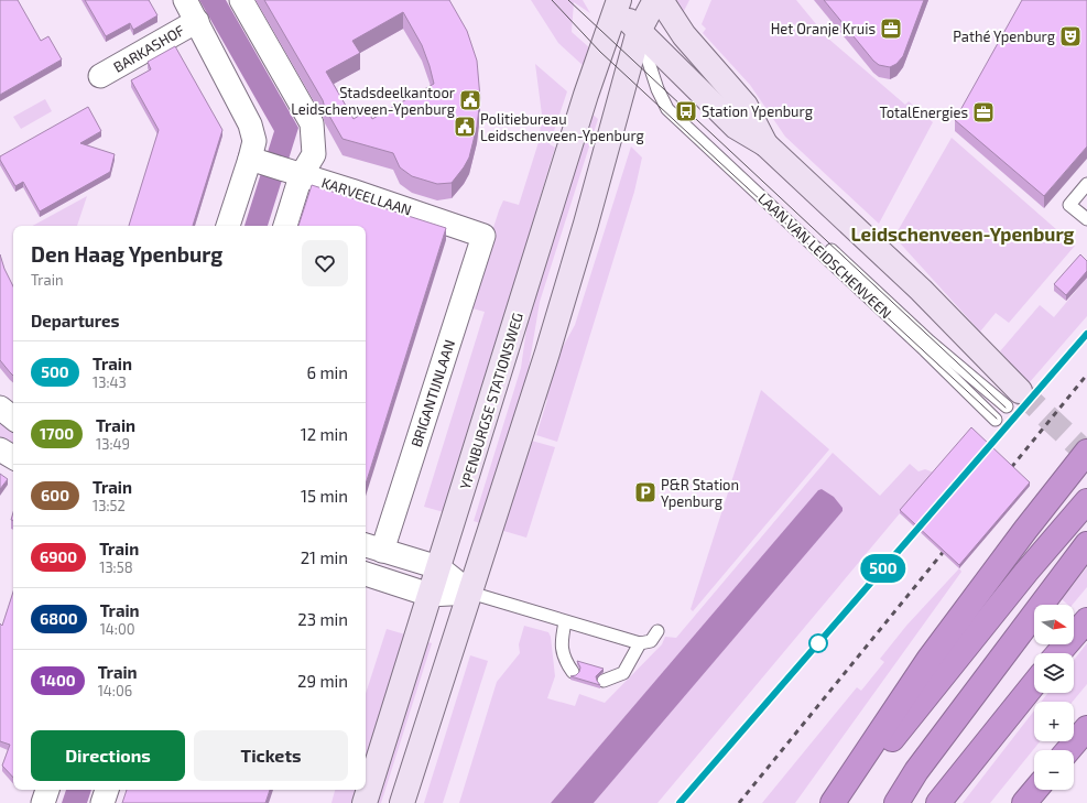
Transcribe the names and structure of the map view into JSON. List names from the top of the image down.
{
  "streets": {
    "main road": ["LAAN VAN LEIDSCHENVEEN", "YPENBURGSE STATIONSWEG"],
    "street": ["BARKASHOF", "KARVEELLAAN", "BRIGANTIJNLAAN"]
  },
  "crossings": [
    ["KARVEELLAAN", "BRIGANTIJNLAAN"],
    ["LAAN VAN LEIDSCHENVEEN", "YPENBURGSE STATIONSWEG"]
  ],
  "districts": ["Leidschenveen-Ypenburg"],
  "places": {
    "office": ["Het Oranje Kruis", "TotalEnergies"],
    "theatre": ["Pathé Ypenburg"],
    "public building": ["Stadsdeelkantoor Leidschenveen-Ypenburg", "Politiebureau Leidschenveen-Ypenburg"],
    "bus stop": ["Station Ypenburg"],
    "parking": ["P&R Station Ypenburg"]
  },
  "north": "right",
  "page": {
    "on_map": "500",
    "heading": [
      ["Den Haag Ypenburg", "Train"],
      "Departures"
    ],
    "list": [
      {
        "mark": "500",
        "name": "Train",
        "note": "13:43",
        "value": "6 min"
      },
      {
        "mark": "1700",
        "name": "Train",
        "note": "13:49",
        "value": "12 min"
      },
      {
        "mark": "600",
        "name": "Train",
        "note": "13:52",
        "value": "15 min"
      },
      {
        "mark": "6900",
        "name": "Train",
        "note": "13:58",
        "value": "21 min"
      },
      {
        "mark": "6800",
        "name": "Train",
        "note": "14:00",
        "value": "23 min"
      },
      {
        "mark": "1400",
        "name": "Train",
        "note": "14:06",
        "value": "29 min"
      }
    ],
    "map_buttons": ["+", "−"],
    "buttons": ["Directions", "Tickets"]
  }
}
